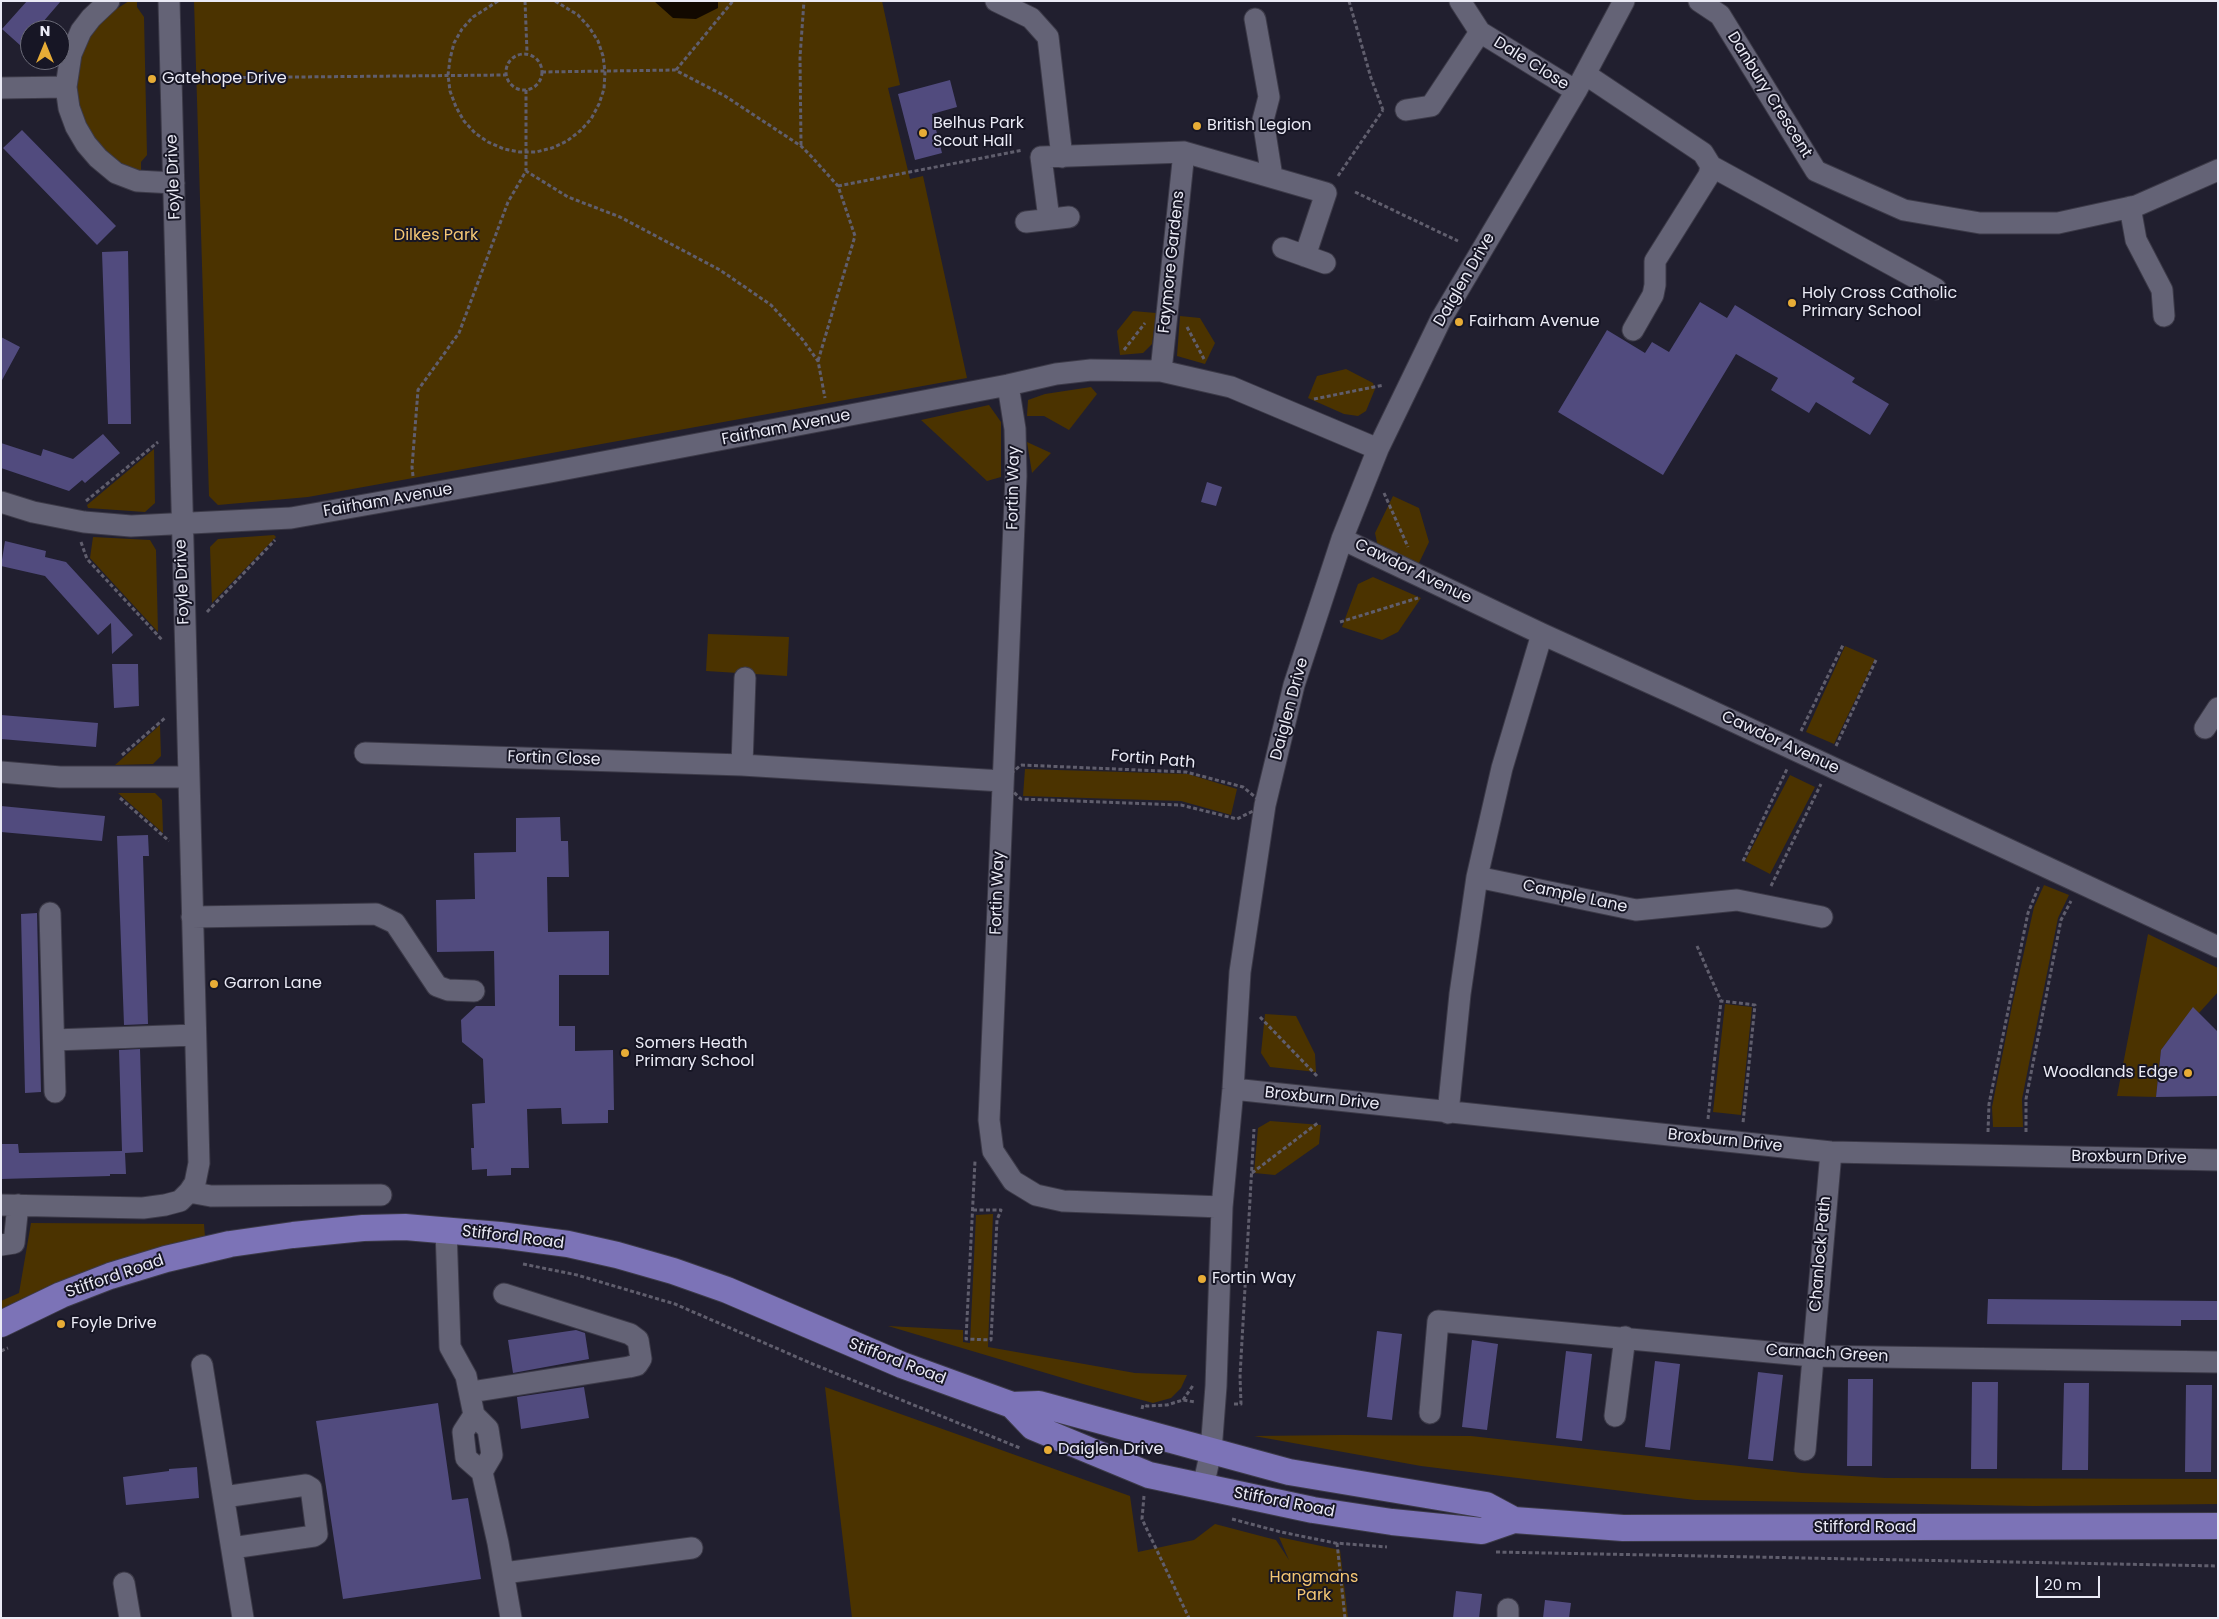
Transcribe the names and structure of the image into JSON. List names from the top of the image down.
{
  "streets": {
    "main road": ["Stifford Road"],
    "street": [
      "Dale Close",
      "Danbury Crescent",
      "Foyle Drive",
      "Faymore Gardens",
      "Daiglen Drive",
      "Fairham Avenue",
      "Fortin Way",
      "Cawdor Avenue",
      "Fortin Close",
      "Cample Lane",
      "Broxburn Drive",
      "Chanlock Path",
      "Carnach Green"
    ],
    "path": ["Fortin Path"]
  },
  "crossings": [
    ["Dale Close", "Daiglen Drive"],
    ["Foyle Drive", "Fairham Avenue"],
    ["Faymore Gardens", "Fairham Avenue"],
    ["Daiglen Drive", "Fairham Avenue"],
    ["Daiglen Drive", "Fortin Way"],
    ["Daiglen Drive", "Cawdor Avenue"],
    ["Daiglen Drive", "Fortin Path"],
    ["Daiglen Drive", "Broxburn Drive"],
    ["Daiglen Drive", "Stifford Road"],
    ["Fairham Avenue", "Fortin Way"],
    ["Fortin Way", "Fortin Close"],
    ["Fortin Way", "Fortin Path"],
    ["Fortin Close", "Fortin Path"],
    ["Broxburn Drive", "Chanlock Path"],
    ["Chanlock Path", "Carnach Green"]
  ],
  "parks": ["Dilkes Park", "Hangmans Park"],
  "places": [
    "Gatehope Drive",
    "British Legion",
    "Belhus Park Scout Hall",
    "Holy Cross Catholic Primary School",
    "Fairham Avenue",
    "Garron Lane",
    "Somers Heath Primary School",
    "Woodlands Edge",
    "Fortin Way",
    "Foyle Drive",
    "Daiglen Drive"
  ],
  "scale_bar": "20 m",
  "north": "top"
}
